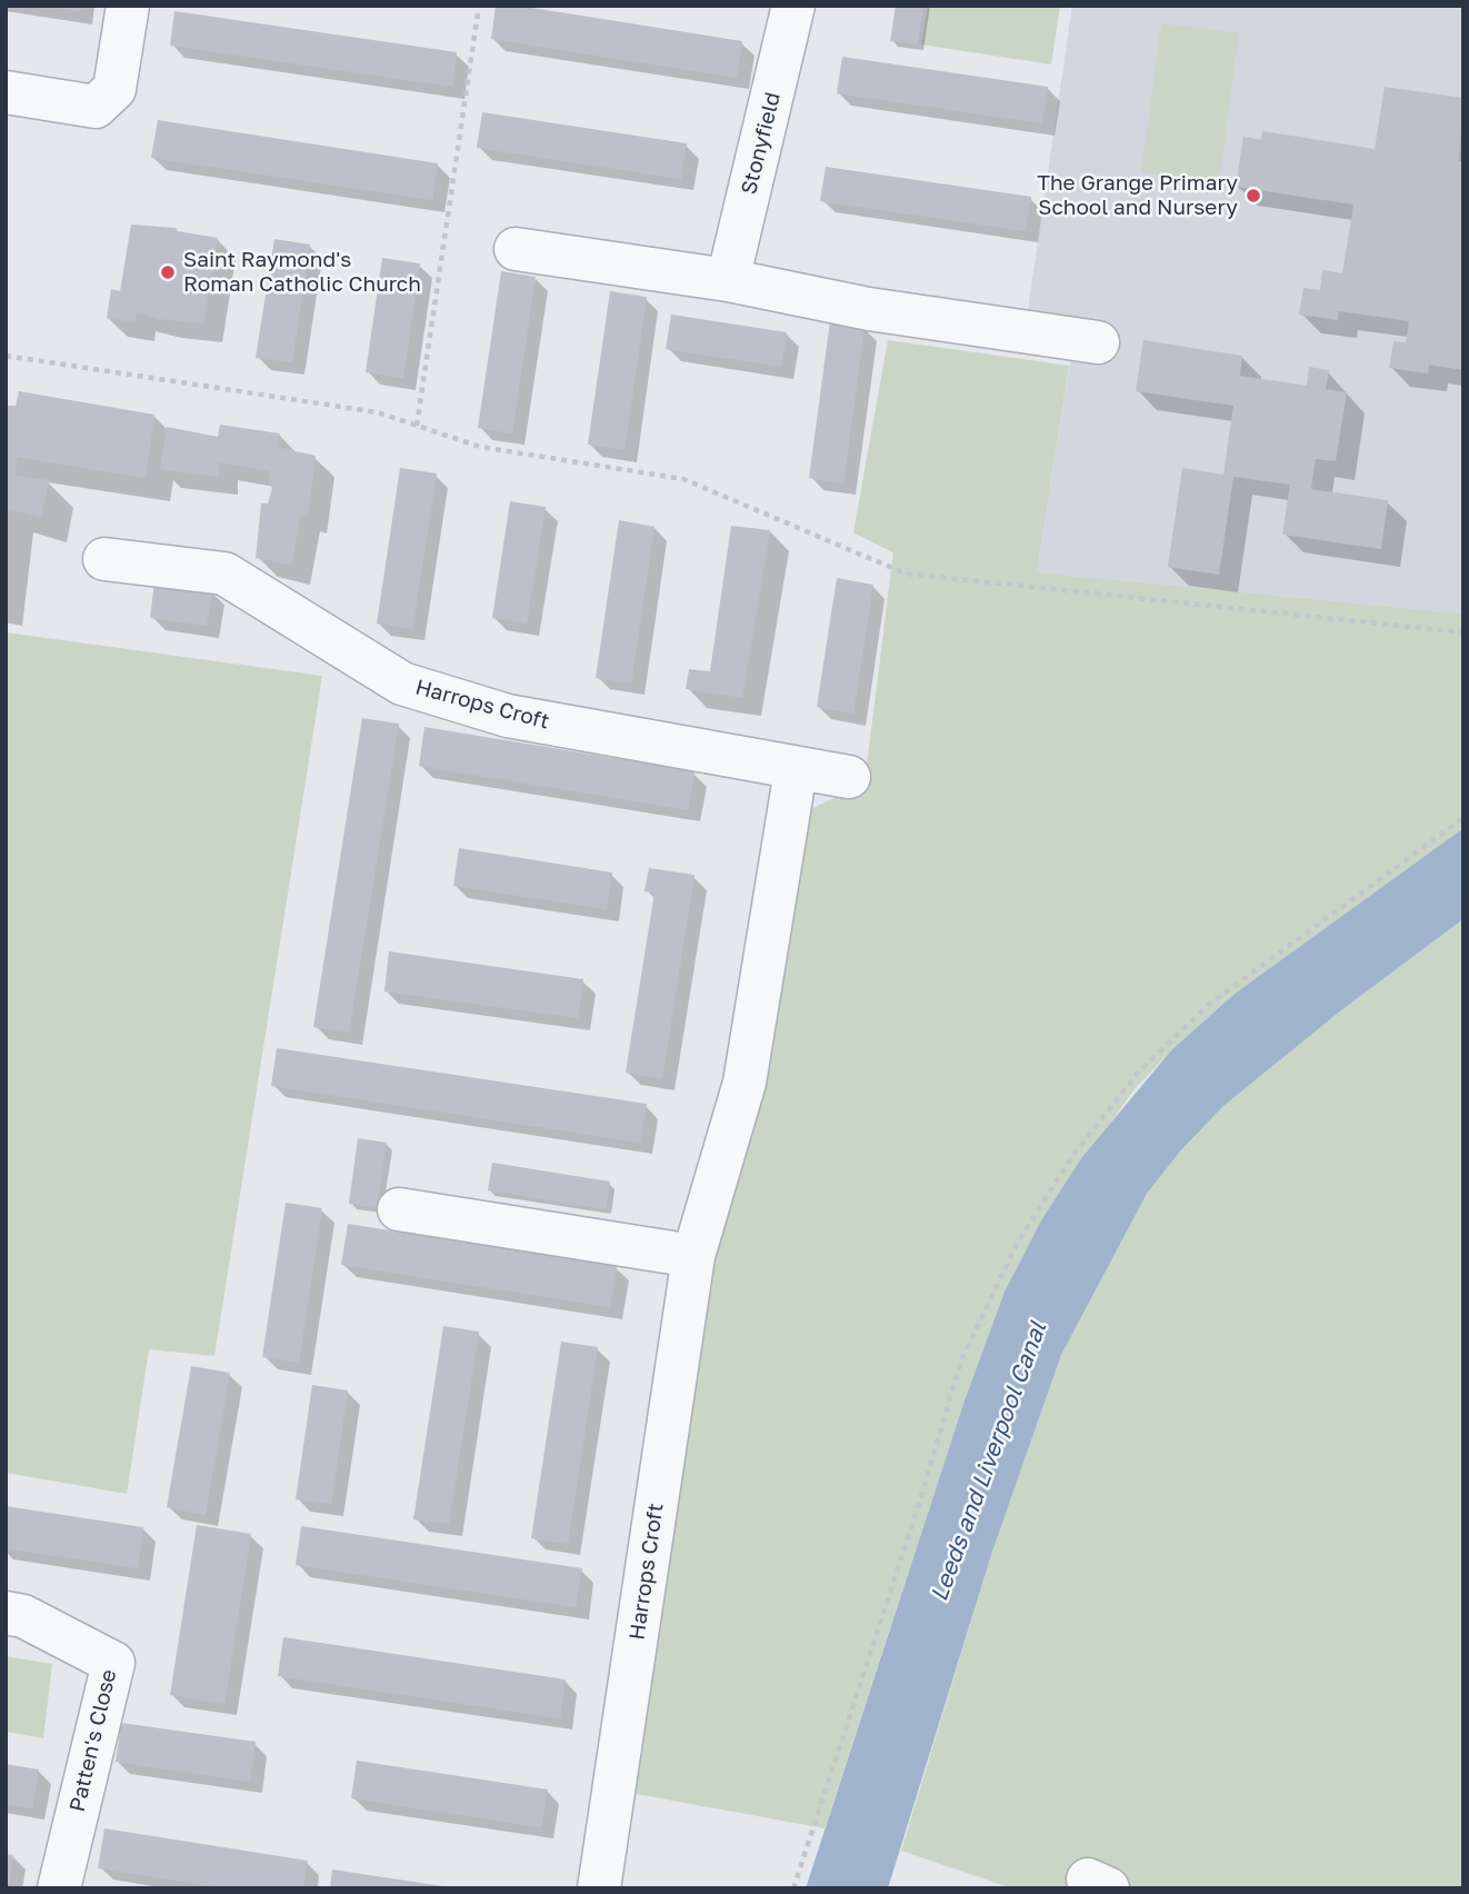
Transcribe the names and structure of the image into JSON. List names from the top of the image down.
{
  "streets": {
    "street": ["Stonyfield", "Harrops Croft", "Patten's Close"]
  },
  "water": ["Leeds and Liverpool Canal"],
  "places": ["The Grange Primary School and Nursery", "Saint Raymond's Roman Catholic Church"]
}
